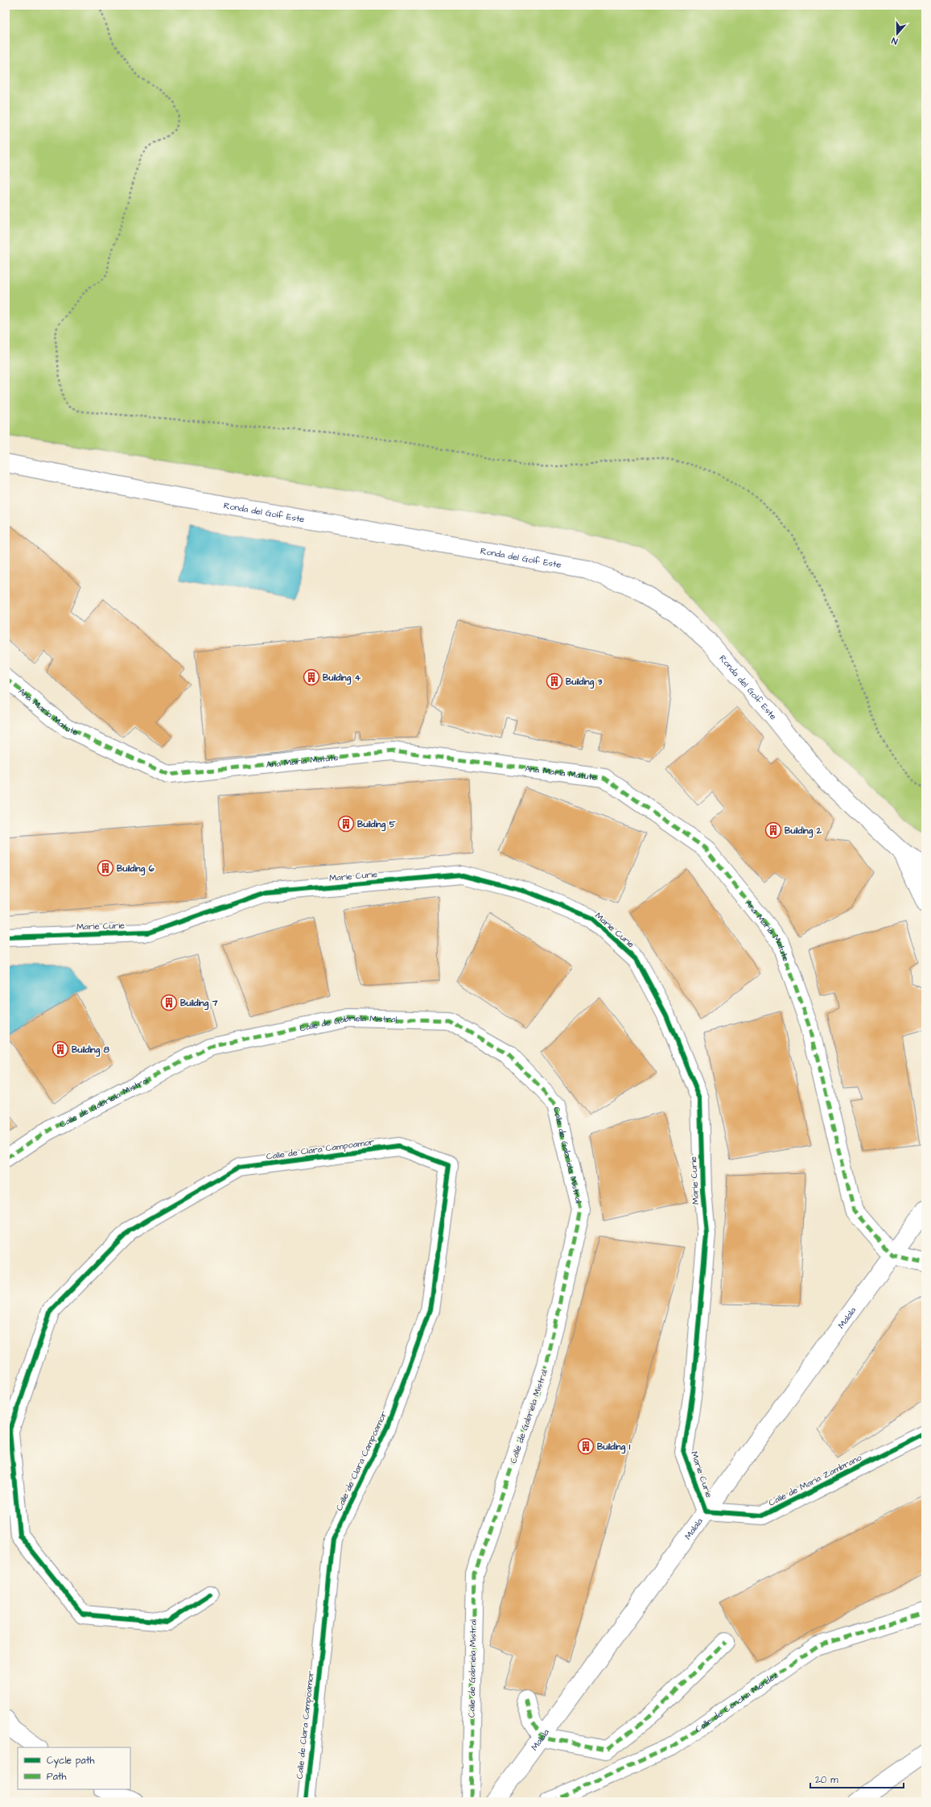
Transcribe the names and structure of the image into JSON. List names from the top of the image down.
{
  "streets": {
    "street": [
      "Ronda del Golf Este",
      "Ana María Matute",
      "Marie Curie",
      "Calle de Gabriela Mistral",
      "Calle de Clara Campoamor",
      "Malala",
      "Calle de María Zambrano",
      "Calle de Concha Méndez"
    ]
  },
  "crossings": [
    ["Ana María Matute", "Malala"],
    ["Marie Curie", "Malala"],
    ["Marie Curie", "Calle de María Zambrano"],
    ["Malala", "Calle de María Zambrano"]
  ],
  "places": {
    "building": [
      "Building 4",
      "Building 3",
      "Building 5",
      "Building 2",
      "Building 6",
      "Building 7",
      "Building 8",
      "Building 1"
    ]
  },
  "legend": ["Cycle path", "Path"],
  "scale_bar": "20 m",
  "north": "bottom"
}
